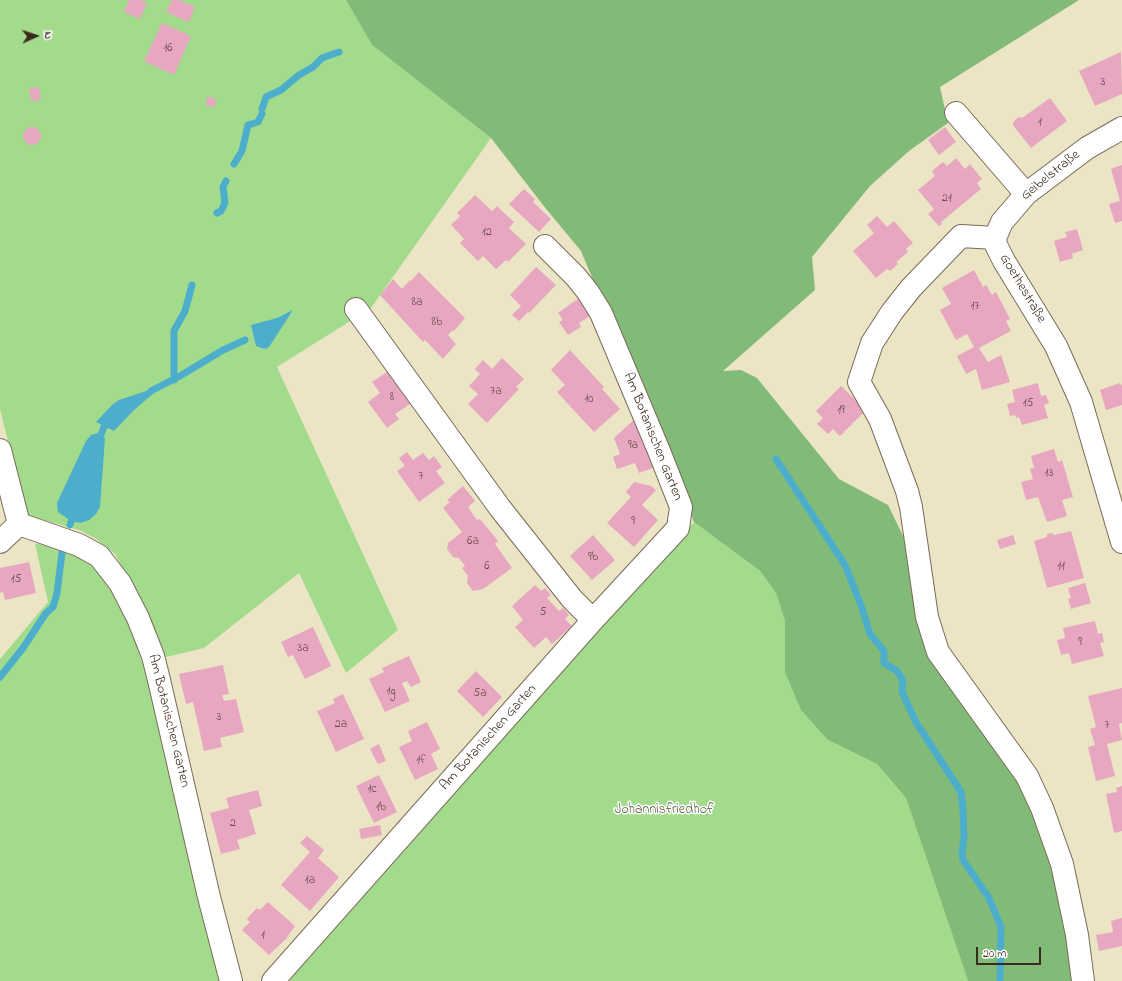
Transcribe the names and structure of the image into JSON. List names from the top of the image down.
{
  "streets": {
    "street": ["Geibelstraße", "Goethestraße", "Am Botanischen Garten"]
  },
  "crossings": [
    ["Geibelstraße", "Goethestraße"]
  ],
  "parks": ["Johannisfriedhof"],
  "house_numbers": [
    "16",
    "3",
    "1",
    "21",
    "12",
    "8a",
    "17",
    "8b",
    "7a",
    "8",
    "10",
    "15",
    "19",
    "9a",
    "13",
    "7",
    "9",
    "6a",
    "9b",
    "6",
    "11",
    "15",
    "5",
    "9",
    "3a",
    "1g",
    "5a",
    "3",
    "2a",
    "7",
    "1f",
    "1c",
    "1b",
    "2",
    "1a",
    "1"
  ],
  "scale_bar": "20 m",
  "north": "right"
}
